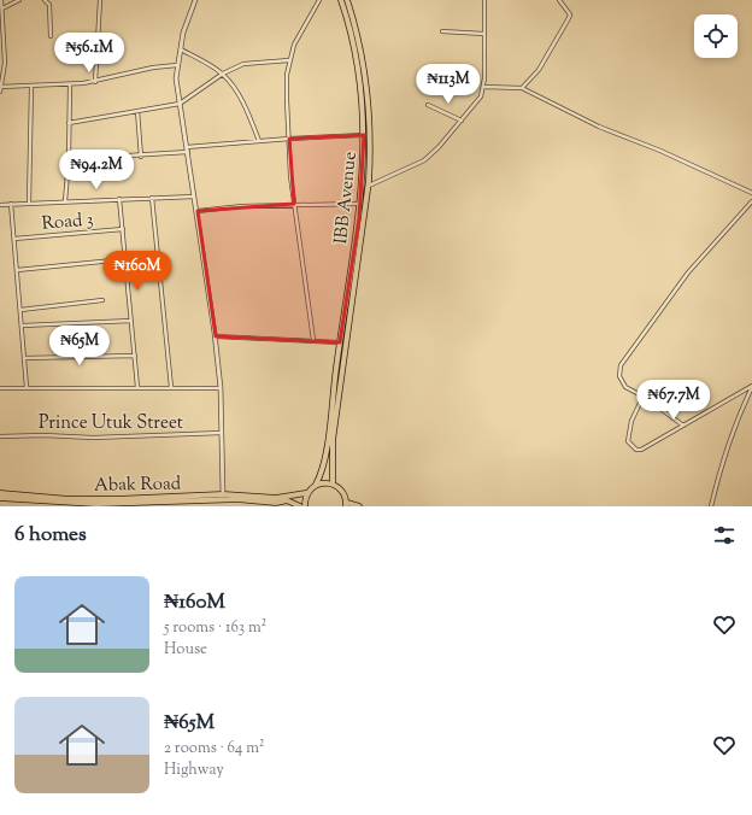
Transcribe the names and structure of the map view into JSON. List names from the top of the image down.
{
  "streets": {
    "main road": ["IBB Avenue", "Abak Road"],
    "street": ["Road 3", "Prince Utuk Street"]
  },
  "page": {
    "price": [
      "₦56.1M",
      "₦113M",
      "₦94.2M",
      "₦160M",
      "₦65M",
      "₦67.7M"
    ],
    "heading": "6 homes",
    "list": [
      {
        "name": "₦160M",
        "note": "5 rooms · 163 m² · House"
      },
      {
        "name": "₦65M",
        "note": "2 rooms · 64 m² · Highway"
      }
    ]
  }
}
